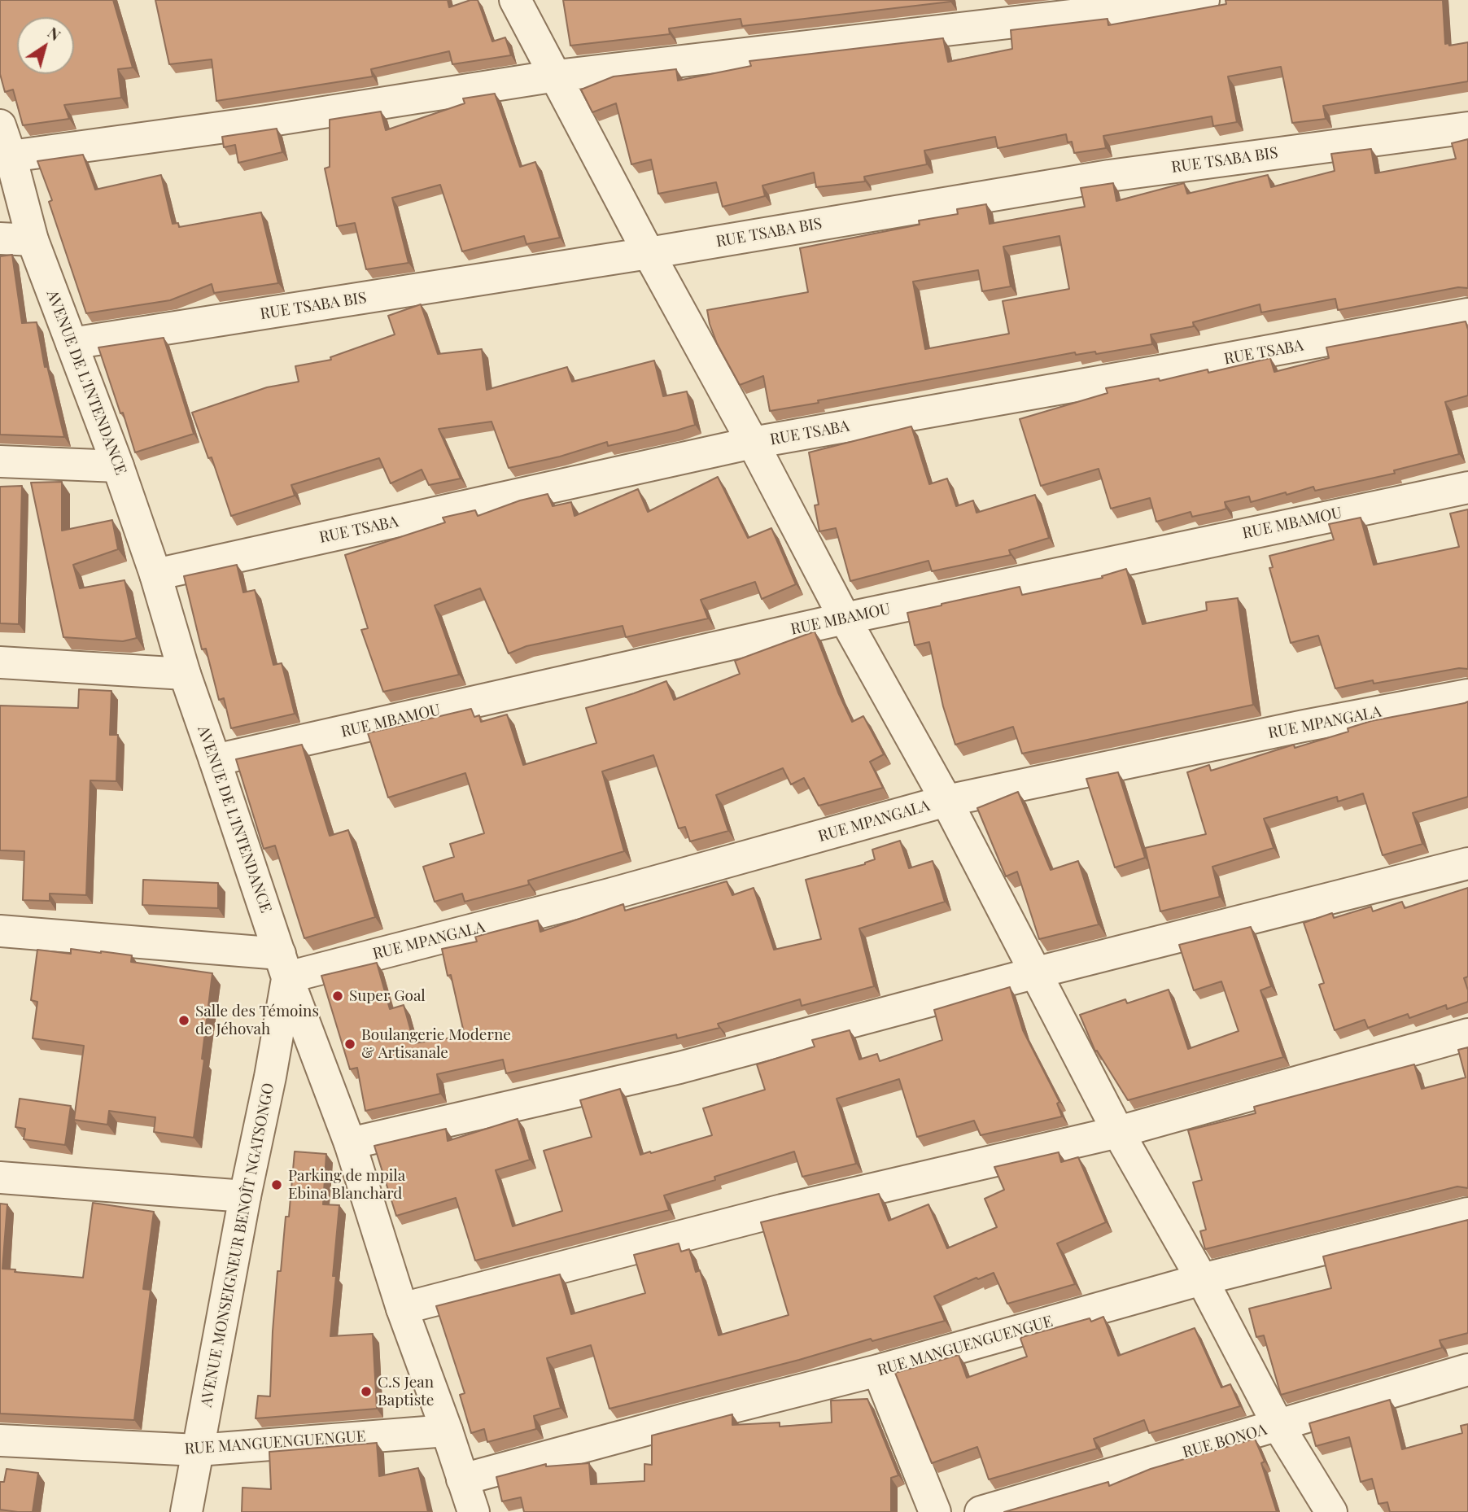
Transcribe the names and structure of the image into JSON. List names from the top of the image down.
{
  "streets": {
    "street": [
      "RUE TSABA BIS",
      "RUE TSABA",
      "AVENUE DE L'INTENDANCE",
      "RUE MBAMOU",
      "RUE MPANGALA",
      "AVENUE MONSEIGNEUR BENOÎT NGATSONGO",
      "RUE MANGUENGUENGUE",
      "RUE BONOA"
    ]
  },
  "crossings": [
    ["RUE TSABA BIS", "AVENUE DE L'INTENDANCE"],
    ["RUE TSABA", "AVENUE DE L'INTENDANCE"],
    ["AVENUE DE L'INTENDANCE", "RUE MBAMOU"],
    ["AVENUE DE L'INTENDANCE", "RUE MPANGALA"],
    ["AVENUE DE L'INTENDANCE", "AVENUE MONSEIGNEUR BENOÎT NGATSONGO"],
    ["AVENUE DE L'INTENDANCE", "RUE MANGUENGUENGUE"],
    ["RUE MPANGALA", "AVENUE MONSEIGNEUR BENOÎT NGATSONGO"],
    ["AVENUE MONSEIGNEUR BENOÎT NGATSONGO", "RUE MANGUENGUENGUE"]
  ],
  "places": [
    "Super Goal",
    "Salle des Témoins de Jéhovah",
    "Boulangerie Moderne & Artisanale",
    "Parking de mpila Ebina Blanchard",
    "C.S Jean Baptiste"
  ],
  "north": "top right"
}
